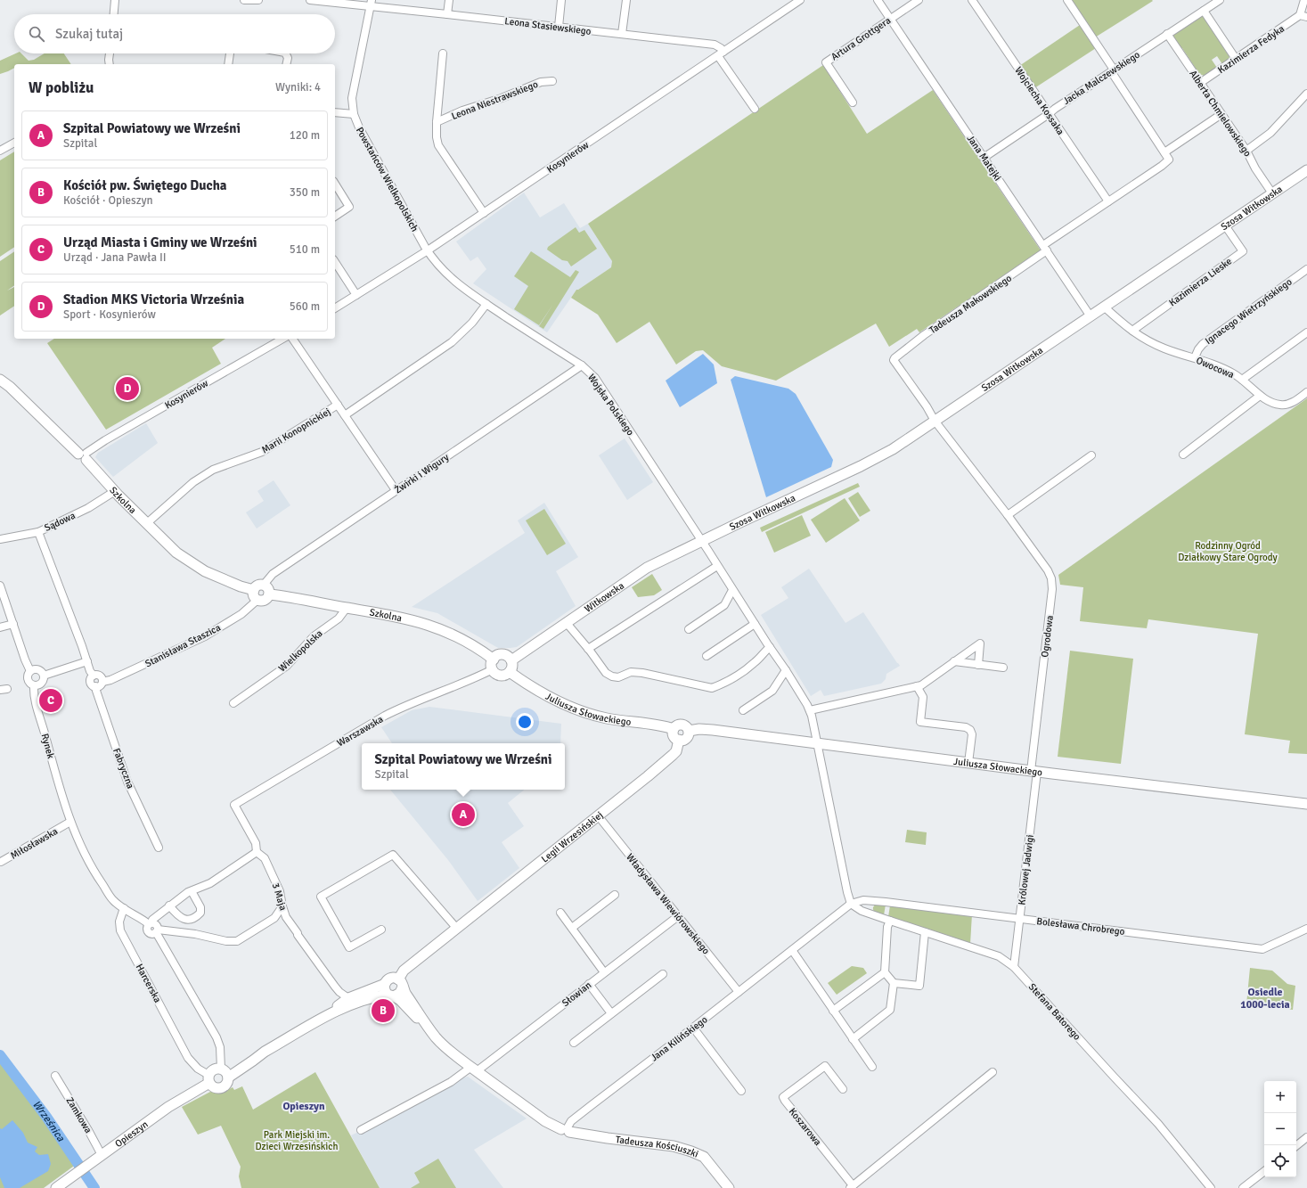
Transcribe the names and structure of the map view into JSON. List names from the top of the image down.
{
  "streets": {
    "street": [
      "Leona Stasiewskiego",
      "Artura Grottgera",
      "Kazimierza Fedyka",
      "Jacka Malczewskiego",
      "Leona Niestrawskiego",
      "Wojciecha Kossaka",
      "Alberta Chmielowskiego",
      "Kosynierów",
      "Jana Matejki",
      "Powstańców Wielkopolskich",
      "Szosa Witkowska",
      "Kazimierza Lieske",
      "Tadeusza Makowskiego",
      "Ignacego Wietrzyńskiego",
      "Owocowa",
      "Wojska Polskiego",
      "Marii Konopnickiej",
      "Żwirki i Wigury",
      "Szkolna",
      "Sądowa",
      "Witkowska",
      "Ogrodowa",
      "Stanisława Staszica",
      "Wielkopolska",
      "Juliusza Słowackiego",
      "Warszawska",
      "Rynek",
      "Fabryczna",
      "Legii Wrzesińskiej",
      "Miłosławska",
      "Królowej Jadwigi",
      "3 Maja",
      "Władysława Wiewiórowskiego",
      "Bolesława Chrobrego",
      "Harcerska",
      "Słowian",
      "Stefana Batorego",
      "Jana Kilińskiego",
      "Zamkowa",
      "Koszarowa",
      "Opieszyn",
      "Tadeusza Kościuszki"
    ]
  },
  "crossings": [
    ["Leona Stasiewskiego", "Kosynierów"],
    ["Leona Stasiewskiego", "Powstańców Wielkopolskich"],
    ["Artura Grottgera", "Jana Matejki"],
    ["Kazimierza Fedyka", "Alberta Chmielowskiego"],
    ["Jacka Malczewskiego", "Wojciecha Kossaka"],
    ["Jacka Malczewskiego", "Alberta Chmielowskiego"],
    ["Jacka Malczewskiego", "Jana Matejki"],
    ["Wojciecha Kossaka", "Tadeusza Makowskiego"],
    ["Alberta Chmielowskiego", "Szosa Witkowska"],
    ["Kosynierów", "Powstańców Wielkopolskich"],
    ["Kosynierów", "Wojska Polskiego"],
    ["Kosynierów", "Szkolna"],
    ["Jana Matejki", "Szosa Witkowska"],
    ["Jana Matejki", "Tadeusza Makowskiego"],
    ["Powstańców Wielkopolskich", "Wojska Polskiego"],
    ["Szosa Witkowska", "Kazimierza Lieske"],
    ["Szosa Witkowska", "Owocowa"],
    ["Szosa Witkowska", "Wojska Polskiego"],
    ["Szosa Witkowska", "Witkowska"],
    ["Szosa Witkowska", "Ogrodowa"],
    ["Kazimierza Lieske", "Owocowa"],
    ["Tadeusza Makowskiego", "Ogrodowa"],
    ["Ignacego Wietrzyńskiego", "Owocowa"],
    ["Wojska Polskiego", "Marii Konopnickiej"],
    ["Wojska Polskiego", "Żwirki i Wigury"],
    ["Wojska Polskiego", "Witkowska"],
    ["Wojska Polskiego", "Juliusza Słowackiego"],
    ["Wojska Polskiego", "Bolesława Chrobrego"],
    ["Wojska Polskiego", "Stefana Batorego"],
    ["Wojska Polskiego", "Jana Kilińskiego"],
    ["Marii Konopnickiej", "Szkolna"],
    ["Żwirki i Wigury", "Szkolna"],
    ["Żwirki i Wigury", "Stanisława Staszica"],
    ["Szkolna", "Sądowa"],
    ["Szkolna", "Witkowska"],
    ["Szkolna", "Stanisława Staszica"],
    ["Szkolna", "Wielkopolska"],
    ["Szkolna", "Juliusza Słowackiego"],
    ["Szkolna", "Warszawska"],
    ["Witkowska", "Juliusza Słowackiego"],
    ["Witkowska", "Warszawska"],
    ["Ogrodowa", "Juliusza Słowackiego"],
    ["Ogrodowa", "Królowej Jadwigi"],
    ["Stanisława Staszica", "Fabryczna"],
    ["Juliusza Słowackiego", "Warszawska"],
    ["Juliusza Słowackiego", "Legii Wrzesińskiej"],
    ["Juliusza Słowackiego", "Królowej Jadwigi"],
    ["Warszawska", "3 Maja"],
    ["Rynek", "Miłosławska"],
    ["Rynek", "Harcerska"],
    ["Legii Wrzesińskiej", "Władysława Wiewiórowskiego"],
    ["Legii Wrzesińskiej", "Tadeusza Kościuszki"],
    ["Królowej Jadwigi", "Bolesława Chrobrego"],
    ["Królowej Jadwigi", "Stefana Batorego"],
    ["Władysława Wiewiórowskiego", "Słowian"],
    ["Władysława Wiewiórowskiego", "Jana Kilińskiego"],
    ["Bolesława Chrobrego", "Stefana Batorego"],
    ["Bolesława Chrobrego", "Jana Kilińskiego"],
    ["Harcerska", "Opieszyn"],
    ["Słowian", "Tadeusza Kościuszki"],
    ["Stefana Batorego", "Jana Kilińskiego"],
    ["Jana Kilińskiego", "Tadeusza Kościuszki"],
    ["Zamkowa", "Opieszyn"]
  ],
  "districts": ["Osiedle 1000-lecia", "Opieszyn"],
  "water": ["Wrześnica"],
  "parks": ["Rodzinny Ogród Działkowy Stare Ogrody", "Park Miejski im. Dzieci Wrzesińskich"],
  "page": {
    "search": "Szukaj tutaj",
    "heading": ["W pobliżu", "Wyniki: 4"],
    "list": [
      {
        "mark": "A",
        "name": "Szpital Powiatowy we Wrześni",
        "note": "Szpital",
        "value": "120 m"
      },
      {
        "mark": "B",
        "name": "Kościół pw. Świętego Ducha",
        "note": "Kościół · Opieszyn",
        "value": "350 m"
      },
      {
        "mark": "C",
        "name": "Urząd Miasta i Gminy we Wrześni",
        "note": "Urząd · Jana Pawła II",
        "value": "510 m"
      },
      {
        "mark": "D",
        "name": "Stadion MKS Victoria Września",
        "note": "Sport · Kosynierów",
        "value": "560 m"
      }
    ],
    "pins": [
      "D",
      "C",
      "A",
      "B"
    ],
    "popup": ["Szpital Powiatowy we Wrześni", "Szpital"],
    "map_buttons": ["+", "−"]
  }
}
